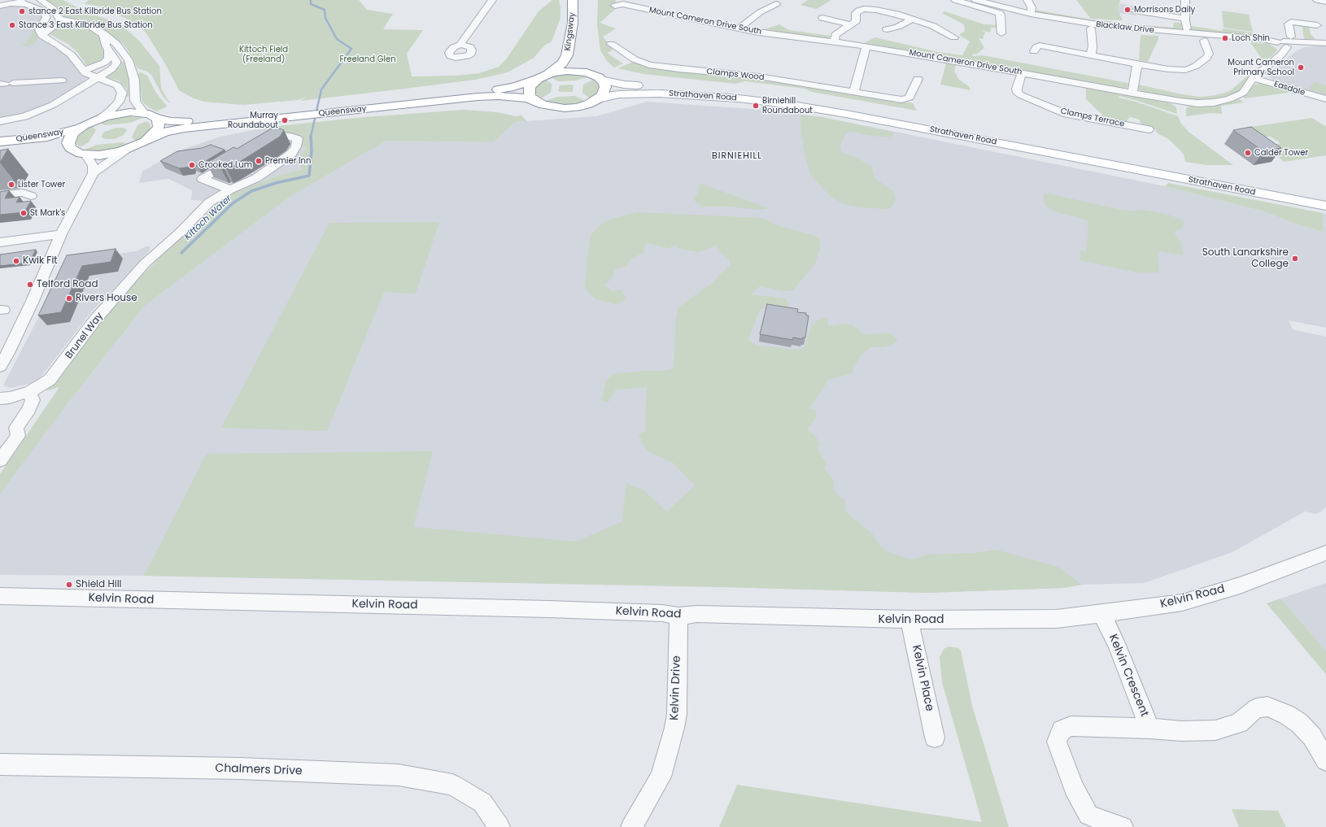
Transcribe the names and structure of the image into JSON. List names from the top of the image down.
{
  "streets": {
    "main road": ["Kingsway", "Strathaven Road", "Queensway"],
    "street": [
      "Mount Cameron Drive South",
      "Blacklaw Drive",
      "Clamps Wood",
      "Easdale",
      "Clamps Terrace",
      "Brunel Way",
      "Kelvin Road",
      "Kelvin Crescent",
      "Kelvin Place",
      "Kelvin Drive",
      "Chalmers Drive"
    ]
  },
  "crossings": [
    ["Mount Cameron Drive South", "Blacklaw Drive"],
    ["Mount Cameron Drive South", "Easdale"],
    ["Mount Cameron Drive South", "Clamps Terrace"],
    ["Kingsway", "Queensway"],
    ["Kelvin Road", "Kelvin Crescent"],
    ["Kelvin Road", "Kelvin Place"],
    ["Kelvin Road", "Kelvin Drive"]
  ],
  "districts": ["BIRNIEHILL"],
  "water": ["Kittoch Water"],
  "parks": ["Kittoch Field (Freeland)", "Freeland Glen"],
  "places": [
    "Morrisons Daily",
    "stance 2 East Kilbride Bus Station",
    "Stance 3 East Kilbride Bus Station",
    "Loch Shin",
    "Mount Cameron Primary School",
    "Birniehill Roundabout",
    "Murray Roundabout",
    "Calder Tower",
    "Premier Inn",
    "Crooked Lum",
    "Lister Tower",
    "St Mark's",
    "South Lanarkshire College",
    "Kwik Fit",
    "Telford Road",
    "Rivers House",
    "Shield Hill"
  ]
}
